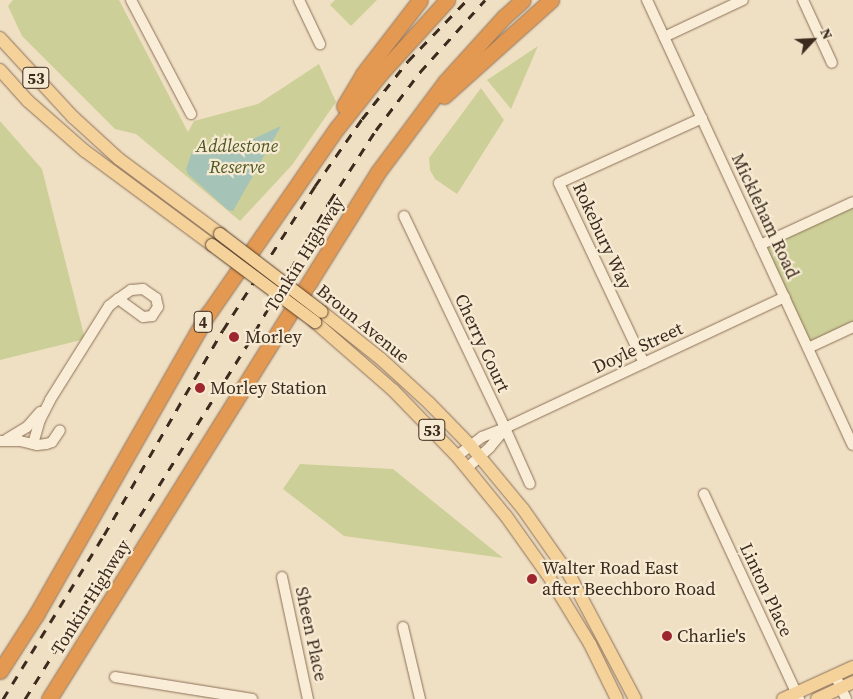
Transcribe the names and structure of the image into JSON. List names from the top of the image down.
{
  "streets": {
    "highway": ["Tonkin Highway", "4"],
    "main road": ["53", "Broun Avenue"],
    "street": [
      "Mickleham Road",
      "Rokebury Way",
      "Cherry Court",
      "Doyle Street",
      "Linton Place",
      "Sheen Place"
    ]
  },
  "crossings": [
    ["Mickleham Road", "Rokebury Way"],
    ["Mickleham Road", "Doyle Street"],
    ["Rokebury Way", "Doyle Street"],
    ["Broun Avenue", "Doyle Street"],
    ["Cherry Court", "Doyle Street"]
  ],
  "parks": ["Addlestone Reserve"],
  "places": [
    "Morley",
    "Morley Station",
    "Walter Road East after Beechboro Road",
    "Charlie's"
  ],
  "north": "top right"
}
